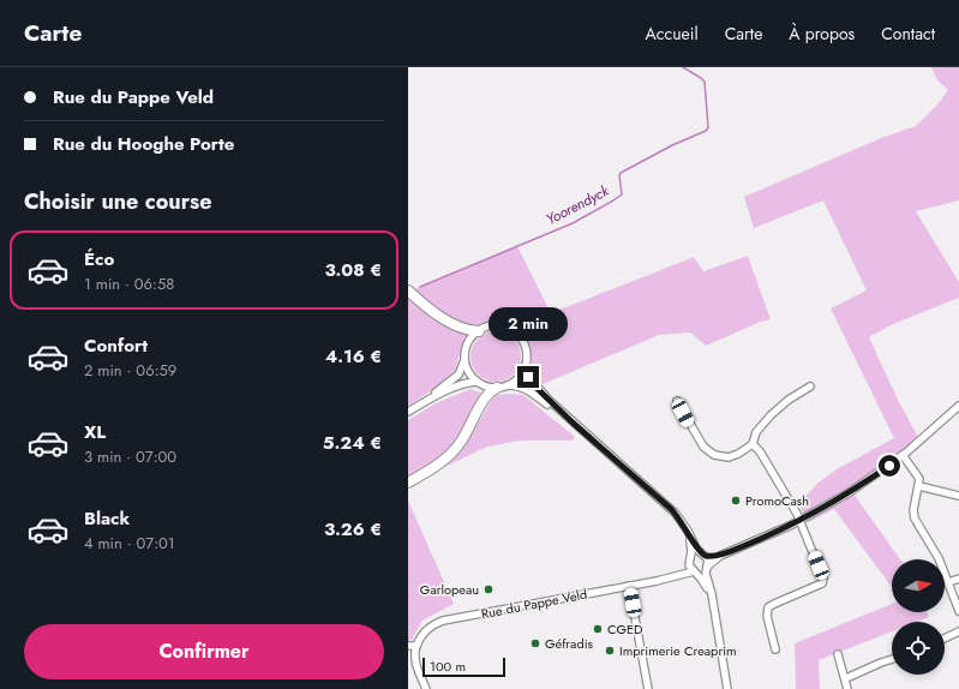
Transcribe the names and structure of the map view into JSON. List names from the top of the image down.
{
  "streets": {
    "street": ["Rue du Pappe Veld"]
  },
  "water": ["Yoorendyck"],
  "places": [
    "PromoCash",
    "Garlopeau",
    "CGED",
    "Géfradis",
    "Imprimerie Creaprim"
  ],
  "scale_bar": "100 m",
  "north": "right",
  "page": {
    "header": "Carte",
    "nav": [
      "Accueil",
      "Carte",
      "À propos",
      "Contact"
    ],
    "banner": ["Rue du Pappe Veld", "Rue du Hooghe Porte"],
    "heading": "Choisir une course",
    "list": [
      {
        "name": "Éco",
        "note": "1 min · 06:58",
        "value": "3.08 €"
      },
      {
        "name": "Confort",
        "note": "2 min · 06:59",
        "value": "4.16 €"
      },
      {
        "name": "XL",
        "note": "3 min · 07:00",
        "value": "5.24 €"
      },
      {
        "name": "Black",
        "note": "4 min · 07:01",
        "value": "3.26 €"
      }
    ],
    "bubble": "2 min",
    "buttons": "Confirmer",
    "scale": "100 m"
  }
}
